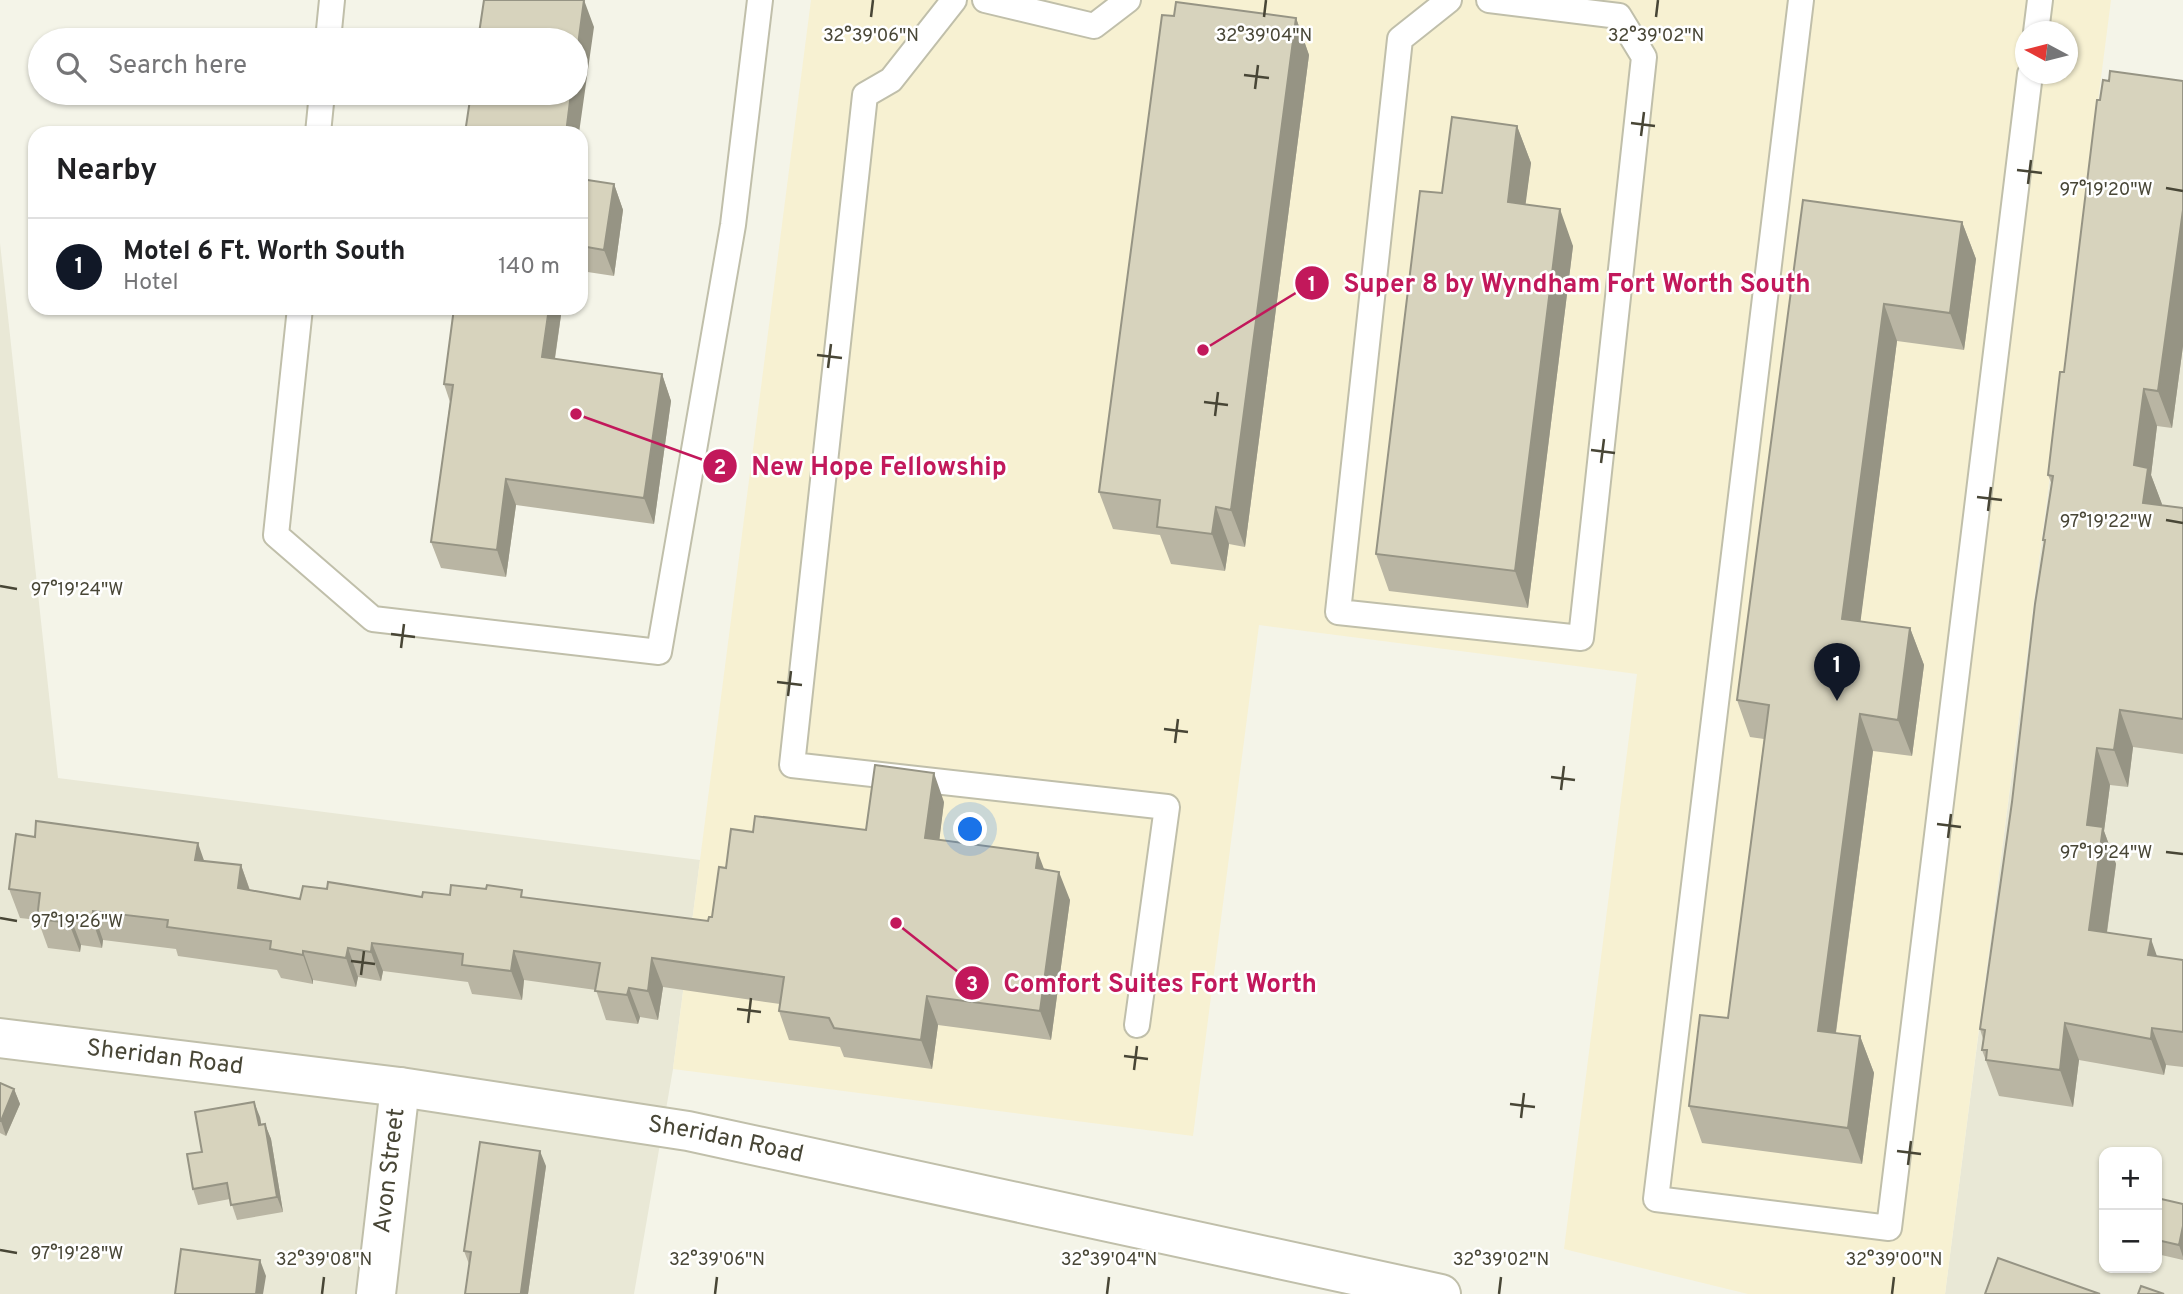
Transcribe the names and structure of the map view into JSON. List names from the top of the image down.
{
  "streets": {
    "street": ["Sheridan Road", "Avon Street"]
  },
  "crossings": [
    ["Sheridan Road", "Avon Street"]
  ],
  "places": ["Super 8 by Wyndham Fort Worth South", "New Hope Fellowship", "Comfort Suites Fort Worth"],
  "north": "left",
  "page": {
    "search": "Search here",
    "heading": "Nearby",
    "list": [
      {
        "mark": "1",
        "name": "Motel 6 Ft. Worth South",
        "note": "Hotel",
        "value": "140 m"
      }
    ],
    "pins": "1",
    "map_buttons": ["+", "−"]
  },
  "coordinates": [
    "32°39'06\"N",
    "32°39'04\"N",
    "32°39'02\"N",
    "97°19'20\"W",
    "97°19'22\"W",
    "97°19'24\"W",
    "97°19'26\"W",
    "97°19'28\"W",
    "32°39'08\"N",
    "32°39'00\"N"
  ]
}
